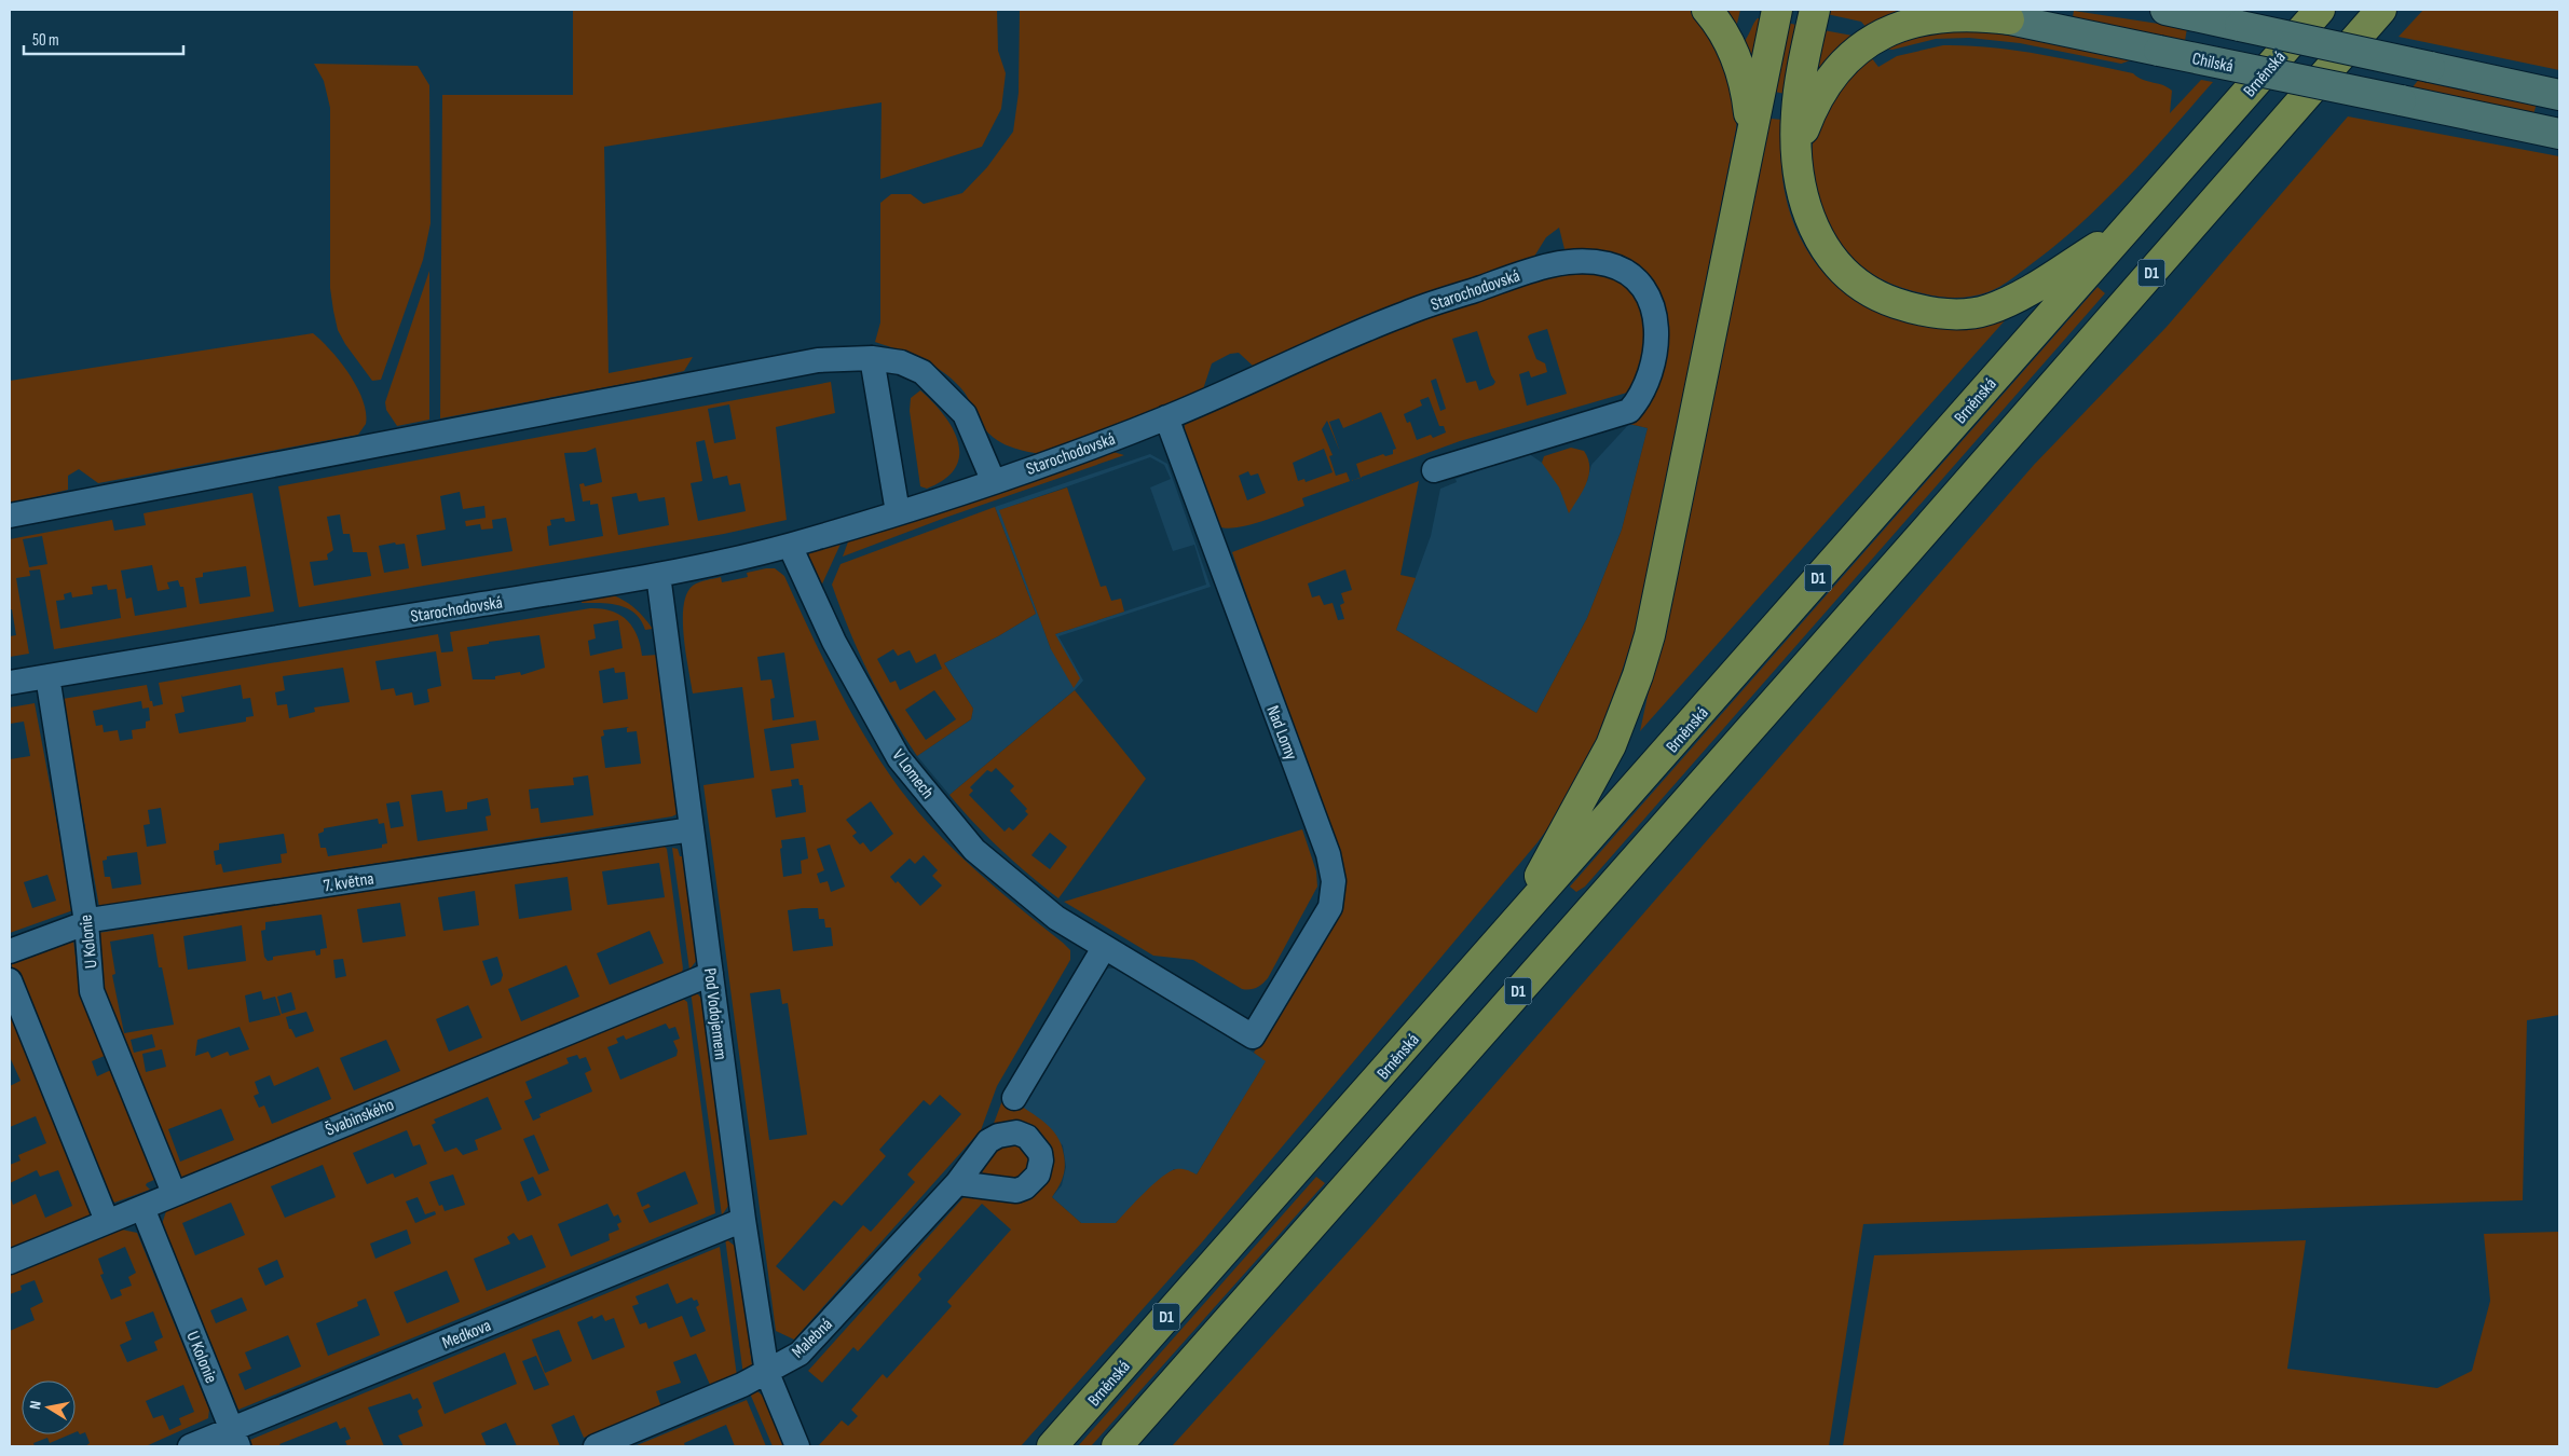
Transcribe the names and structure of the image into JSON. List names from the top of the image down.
{
  "streets": {
    "highway": ["Brněnská", "D1"],
    "main road": ["Chilská"],
    "street": [
      "Starochodovská",
      "Nad Lomy",
      "V Lomech",
      "7. května",
      "U Kolonie",
      "Pod Vodojemem",
      "Švabinského",
      "Medkova",
      "Malebná"
    ]
  },
  "crossings": [
    ["Starochodovská", "Nad Lomy"],
    ["Starochodovská", "V Lomech"],
    ["Starochodovská", "U Kolonie"],
    ["Starochodovská", "Pod Vodojemem"],
    ["Nad Lomy", "V Lomech"],
    ["7. května", "U Kolonie"],
    ["7. května", "Pod Vodojemem"],
    ["U Kolonie", "Švabinského"],
    ["U Kolonie", "Medkova"],
    ["Pod Vodojemem", "Švabinského"],
    ["Pod Vodojemem", "Medkova"],
    ["Pod Vodojemem", "Malebná"]
  ],
  "scale_bar": "50 m",
  "north": "left"
}
